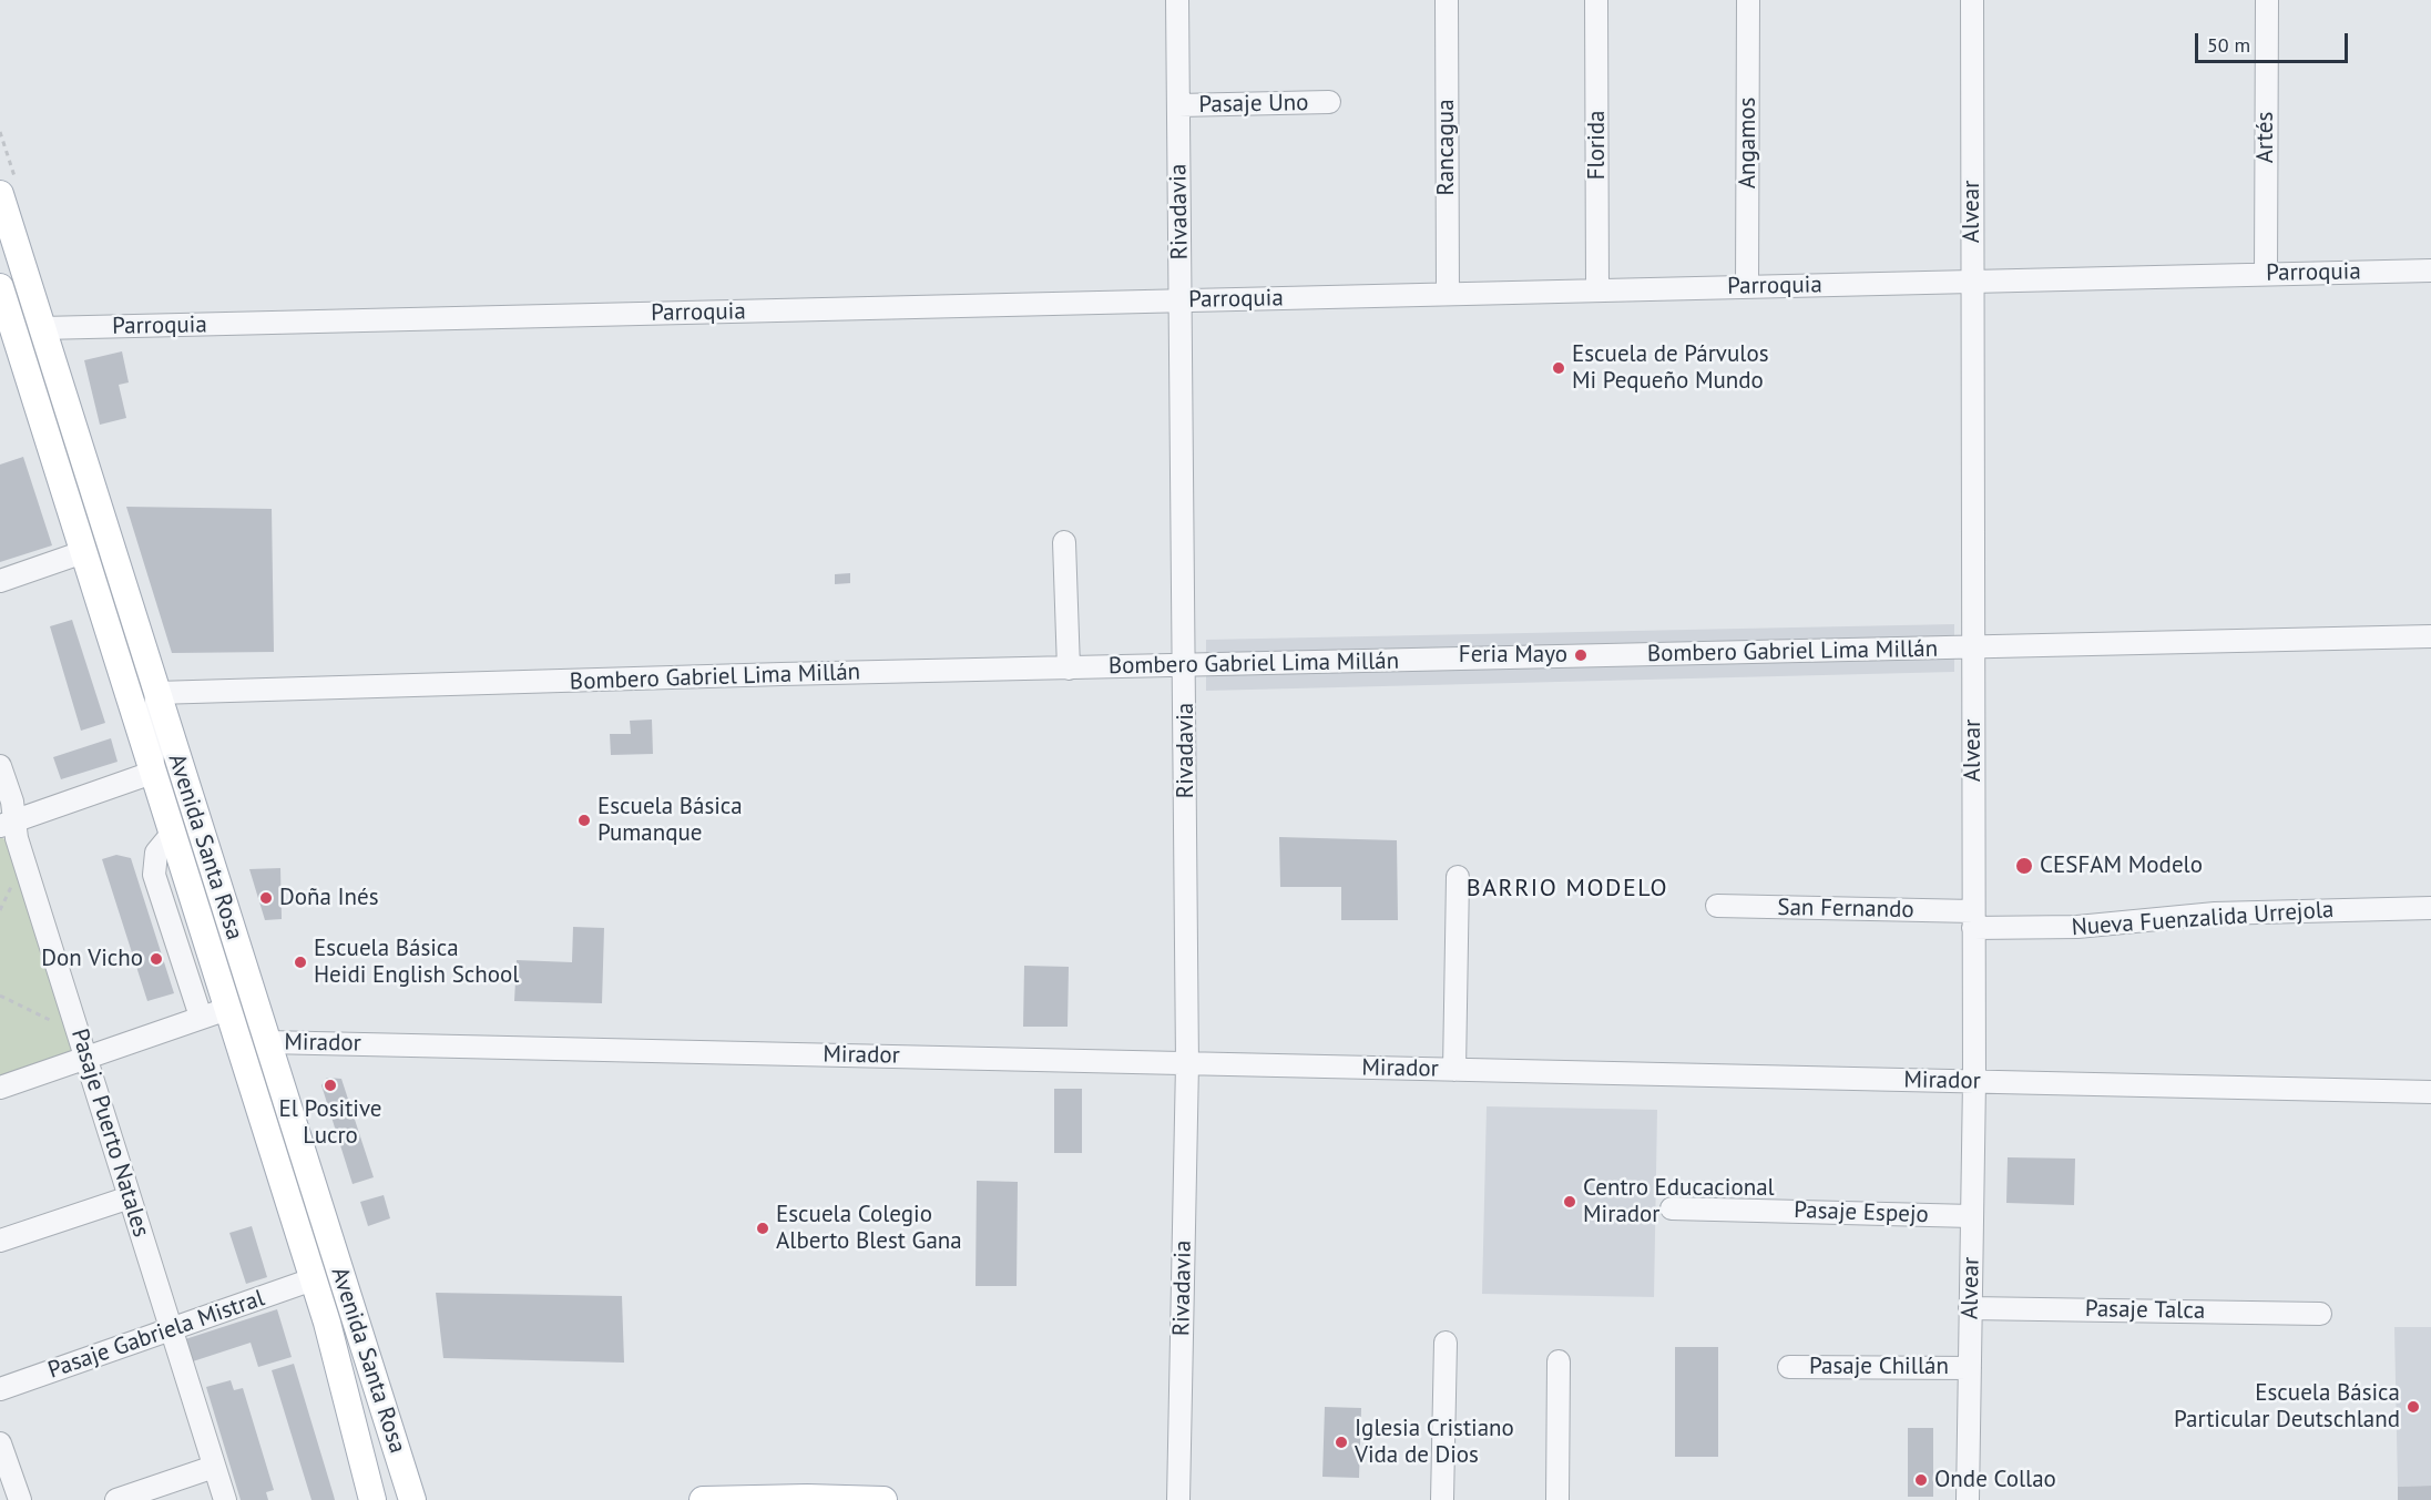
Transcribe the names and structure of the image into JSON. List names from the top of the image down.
{
  "streets": {
    "main road": ["Avenida Santa Rosa"],
    "street": [
      "Pasaje Uno",
      "Artés",
      "Angamos",
      "Florida",
      "Rancagua",
      "Rivadavia",
      "Alvear",
      "Parroquia",
      "Bombero Gabriel Lima Millán",
      "San Fernando",
      "Nueva Fuenzalida Urrejola",
      "Mirador",
      "Pasaje Puerto Natales",
      "Pasaje Espejo",
      "Pasaje Talca",
      "Pasaje Gabriela Mistral",
      "Pasaje Chillán"
    ]
  },
  "crossings": [
    ["Pasaje Uno", "Rivadavia"],
    ["Artés", "Parroquia"],
    ["Angamos", "Parroquia"],
    ["Florida", "Parroquia"],
    ["Rancagua", "Parroquia"],
    ["Rivadavia", "Parroquia"],
    ["Rivadavia", "Bombero Gabriel Lima Millán"],
    ["Rivadavia", "Mirador"],
    ["Alvear", "Parroquia"],
    ["Alvear", "Bombero Gabriel Lima Millán"],
    ["Alvear", "San Fernando"],
    ["Alvear", "Nueva Fuenzalida Urrejola"],
    ["Alvear", "Mirador"],
    ["Alvear", "Pasaje Espejo"],
    ["Alvear", "Pasaje Talca"],
    ["Alvear", "Pasaje Chillán"],
    ["Parroquia", "Avenida Santa Rosa"],
    ["Bombero Gabriel Lima Millán", "Avenida Santa Rosa"],
    ["Avenida Santa Rosa", "Mirador"],
    ["Avenida Santa Rosa", "Pasaje Gabriela Mistral"],
    ["San Fernando", "Nueva Fuenzalida Urrejola"],
    ["Pasaje Puerto Natales", "Pasaje Gabriela Mistral"]
  ],
  "districts": ["BARRIO MODELO"],
  "places": [
    "Escuela de Párvulos Mi Pequeño Mundo",
    "Feria Mayo",
    "Escuela Básica Pumanque",
    "CESFAM Modelo",
    "Doña Inés",
    "Don Vicho",
    "Escuela Básica Heidi English School",
    "El Positive Lucro",
    "Centro Educacional Mirador",
    "Escuela Colegio Alberto Blest Gana",
    "Escuela Básica Particular Deutschland",
    "Iglesia Cristiano Vida de Dios",
    "Onde Collao"
  ],
  "scale_bar": "50 m"
}
